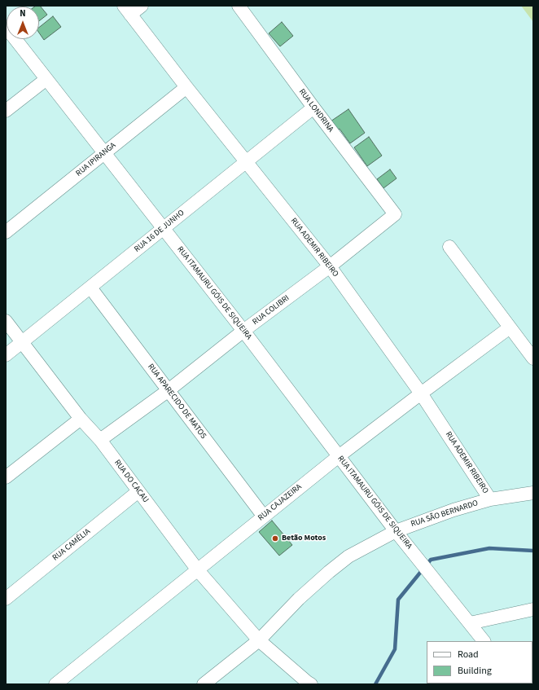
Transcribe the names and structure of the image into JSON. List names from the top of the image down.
{
  "streets": {
    "street": [
      "RUA LONDRINA",
      "RUA IPIRANGA",
      "RUA 16 DE JUNHO",
      "RUA ADEMIR RIBEIRO",
      "RUA ITAMAURU GÓIS DE SIQUEIRA",
      "RUA COLIBRI",
      "RUA APARECIDO DE MATOS",
      "RUA DO CACAU",
      "RUA CAJAZEIRA",
      "RUA SÃO BERNARDO",
      "RUA CAMÉLIA"
    ]
  },
  "crossings": [
    ["RUA LONDRINA", "RUA 16 DE JUNHO"],
    ["RUA LONDRINA", "RUA COLIBRI"],
    ["RUA IPIRANGA", "RUA ADEMIR RIBEIRO"],
    ["RUA IPIRANGA", "RUA ITAMAURU GÓIS DE SIQUEIRA"],
    ["RUA 16 DE JUNHO", "RUA ADEMIR RIBEIRO"],
    ["RUA 16 DE JUNHO", "RUA ITAMAURU GÓIS DE SIQUEIRA"],
    ["RUA 16 DE JUNHO", "RUA APARECIDO DE MATOS"],
    ["RUA 16 DE JUNHO", "RUA DO CACAU"],
    ["RUA ADEMIR RIBEIRO", "RUA COLIBRI"],
    ["RUA ADEMIR RIBEIRO", "RUA CAJAZEIRA"],
    ["RUA ADEMIR RIBEIRO", "RUA SÃO BERNARDO"],
    ["RUA ITAMAURU GÓIS DE SIQUEIRA", "RUA COLIBRI"],
    ["RUA ITAMAURU GÓIS DE SIQUEIRA", "RUA CAJAZEIRA"],
    ["RUA ITAMAURU GÓIS DE SIQUEIRA", "RUA SÃO BERNARDO"],
    ["RUA COLIBRI", "RUA APARECIDO DE MATOS"],
    ["RUA COLIBRI", "RUA DO CACAU"],
    ["RUA APARECIDO DE MATOS", "RUA CAJAZEIRA"],
    ["RUA DO CACAU", "RUA CAJAZEIRA"],
    ["RUA DO CACAU", "RUA SÃO BERNARDO"],
    ["RUA DO CACAU", "RUA CAMÉLIA"]
  ],
  "places": ["Betão Motos"],
  "legend": ["Road", "Building"],
  "north": "top"
}
